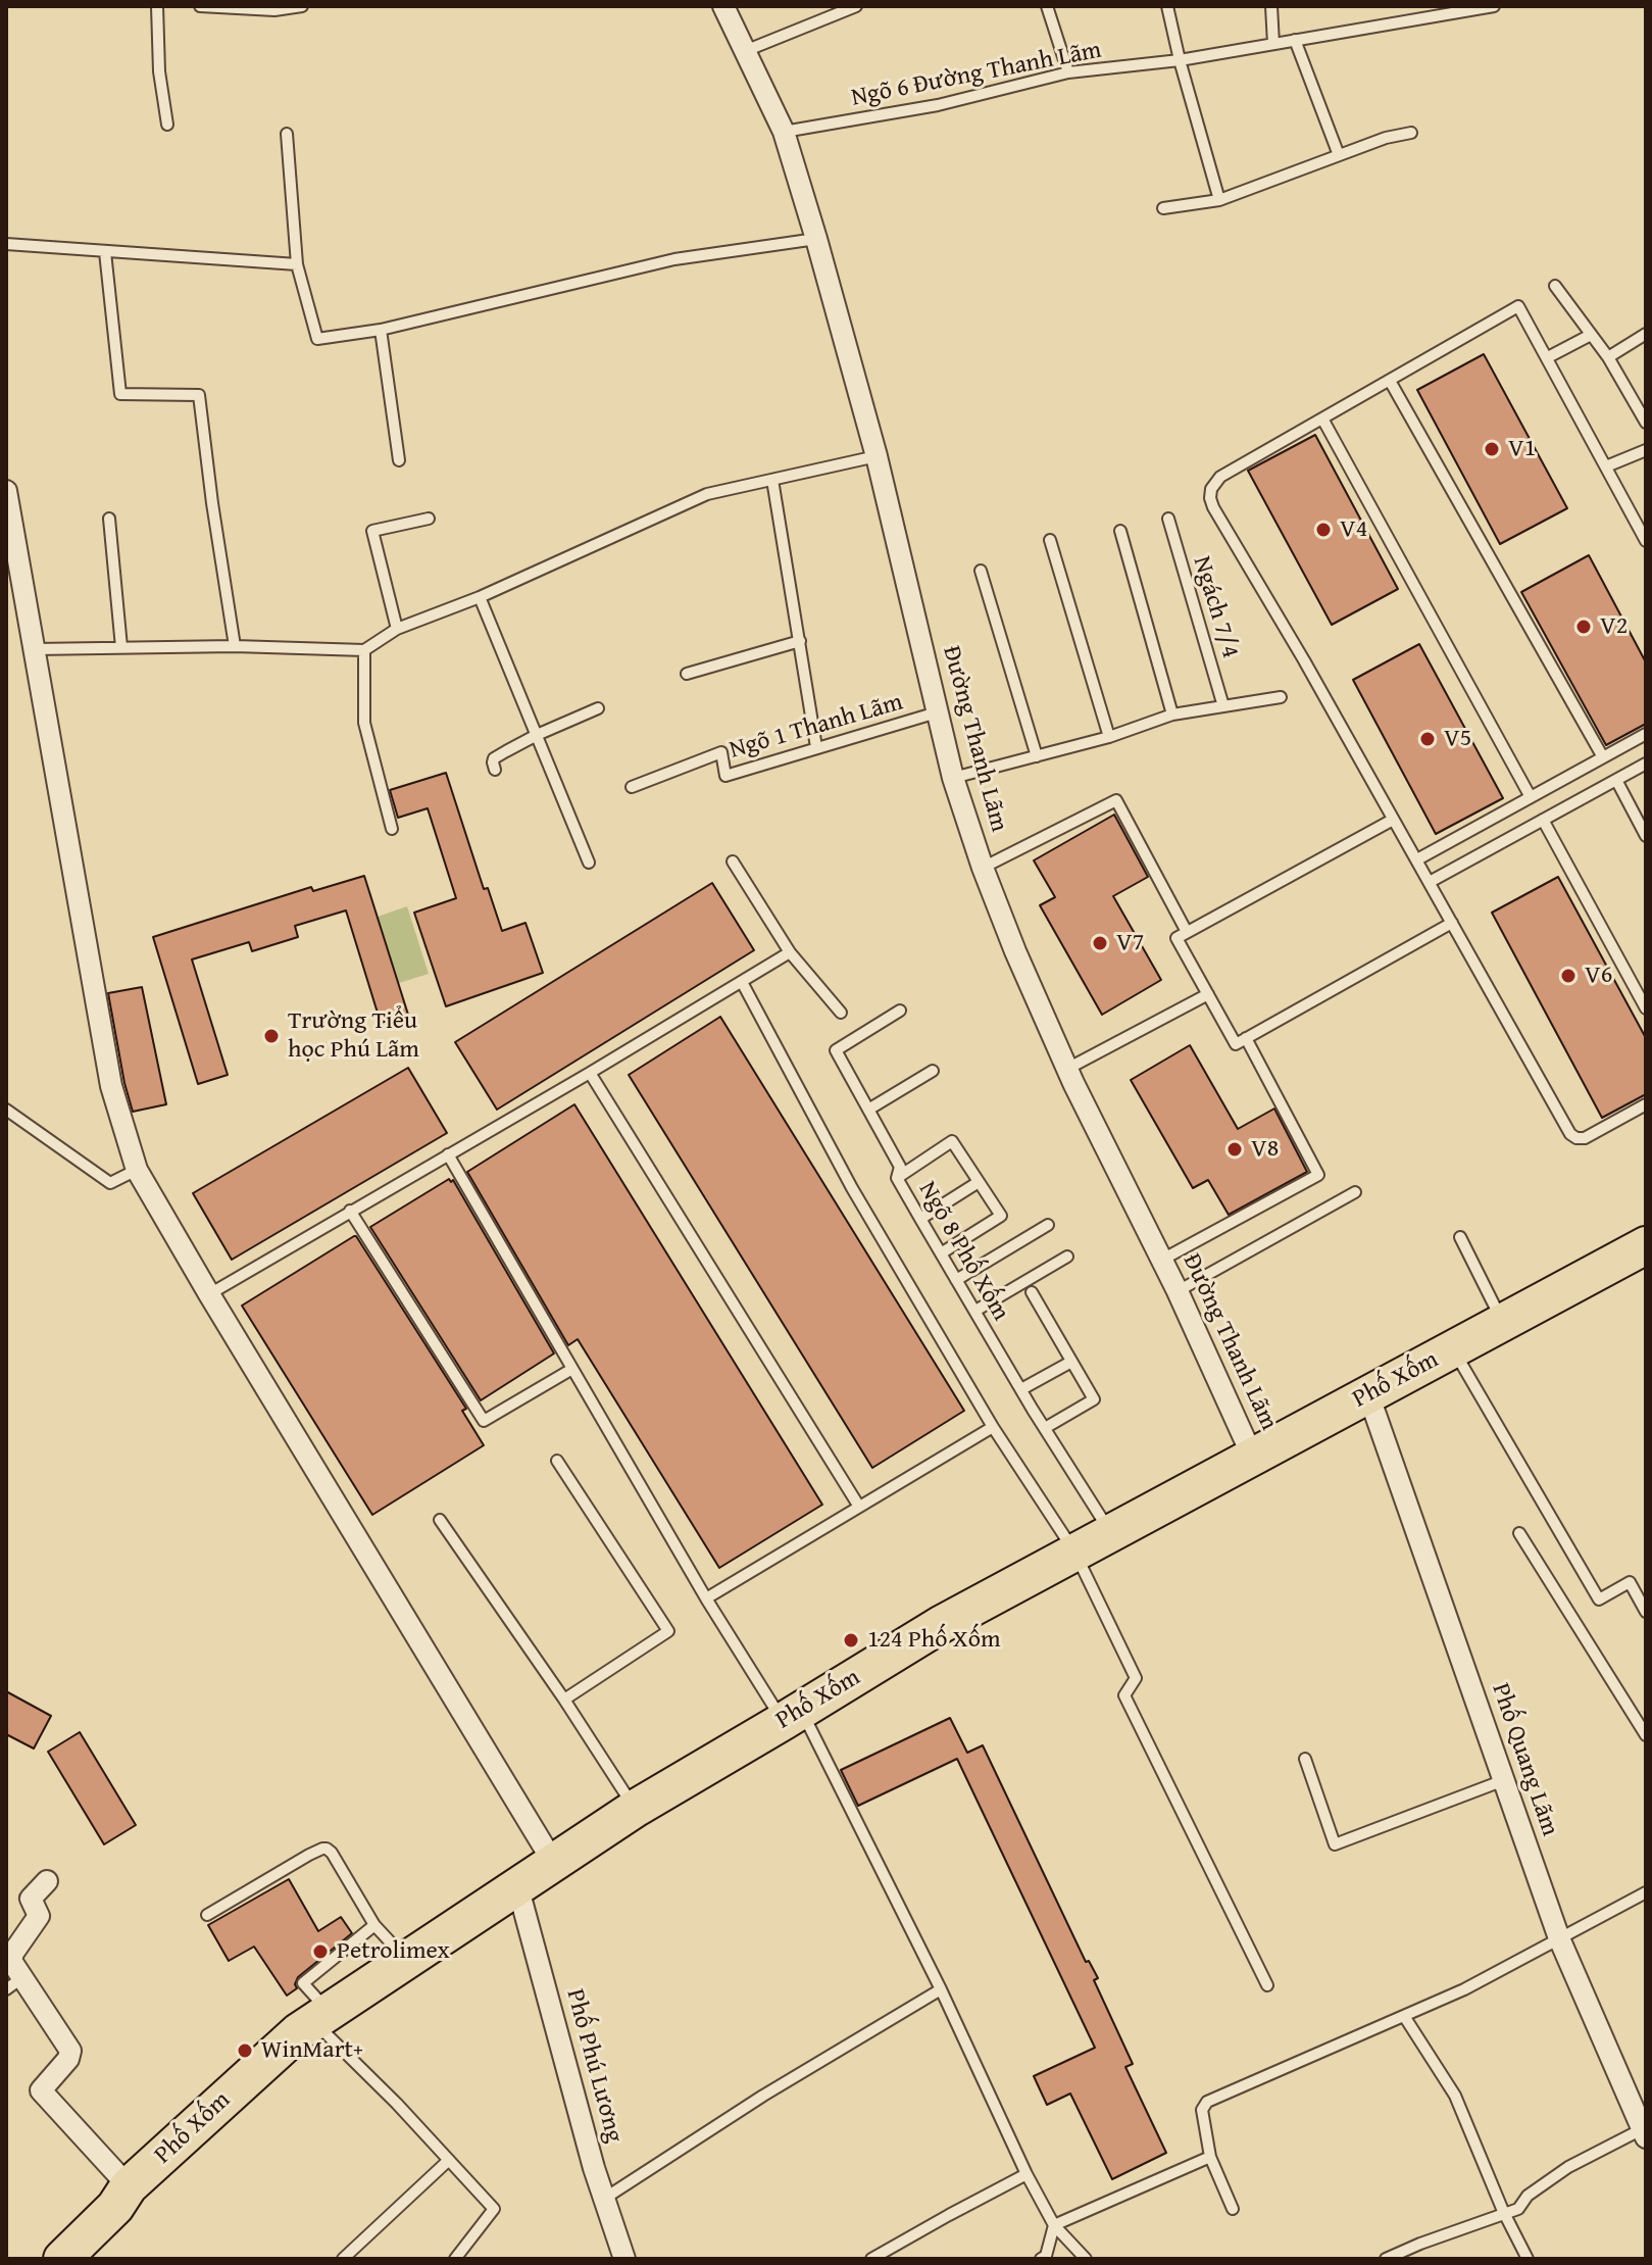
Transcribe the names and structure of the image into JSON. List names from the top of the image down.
{
  "streets": {
    "highway": ["Phố Xốm"],
    "street": ["Đường Thanh Lãm", "Phố Quang Lãm", "Phố Phú Lương"],
    "lane": [
      "Ngõ 6 Đường Thanh Lãm",
      "Ngách 7/4",
      "Ngõ 1 Thanh Lãm",
      "Ngõ 8 Phố Xốm"
    ]
  },
  "crossings": [
    ["Ngõ 6 Đường Thanh Lãm", "Đường Thanh Lãm"],
    ["Ngõ 1 Thanh Lãm", "Đường Thanh Lãm"],
    ["Đường Thanh Lãm", "Phố Xốm"],
    ["Ngõ 8 Phố Xốm", "Phố Xốm"],
    ["Phố Xốm", "Phố Quang Lãm"],
    ["Phố Xốm", "Phố Phú Lương"]
  ],
  "places": [
    "V1",
    "V4",
    "V2",
    "V5",
    "V7",
    "V6",
    "Trường Tiểu học Phú Lãm",
    "V8",
    "124 Phố Xốm",
    "Petrolimex",
    "WinMart+"
  ]
}
